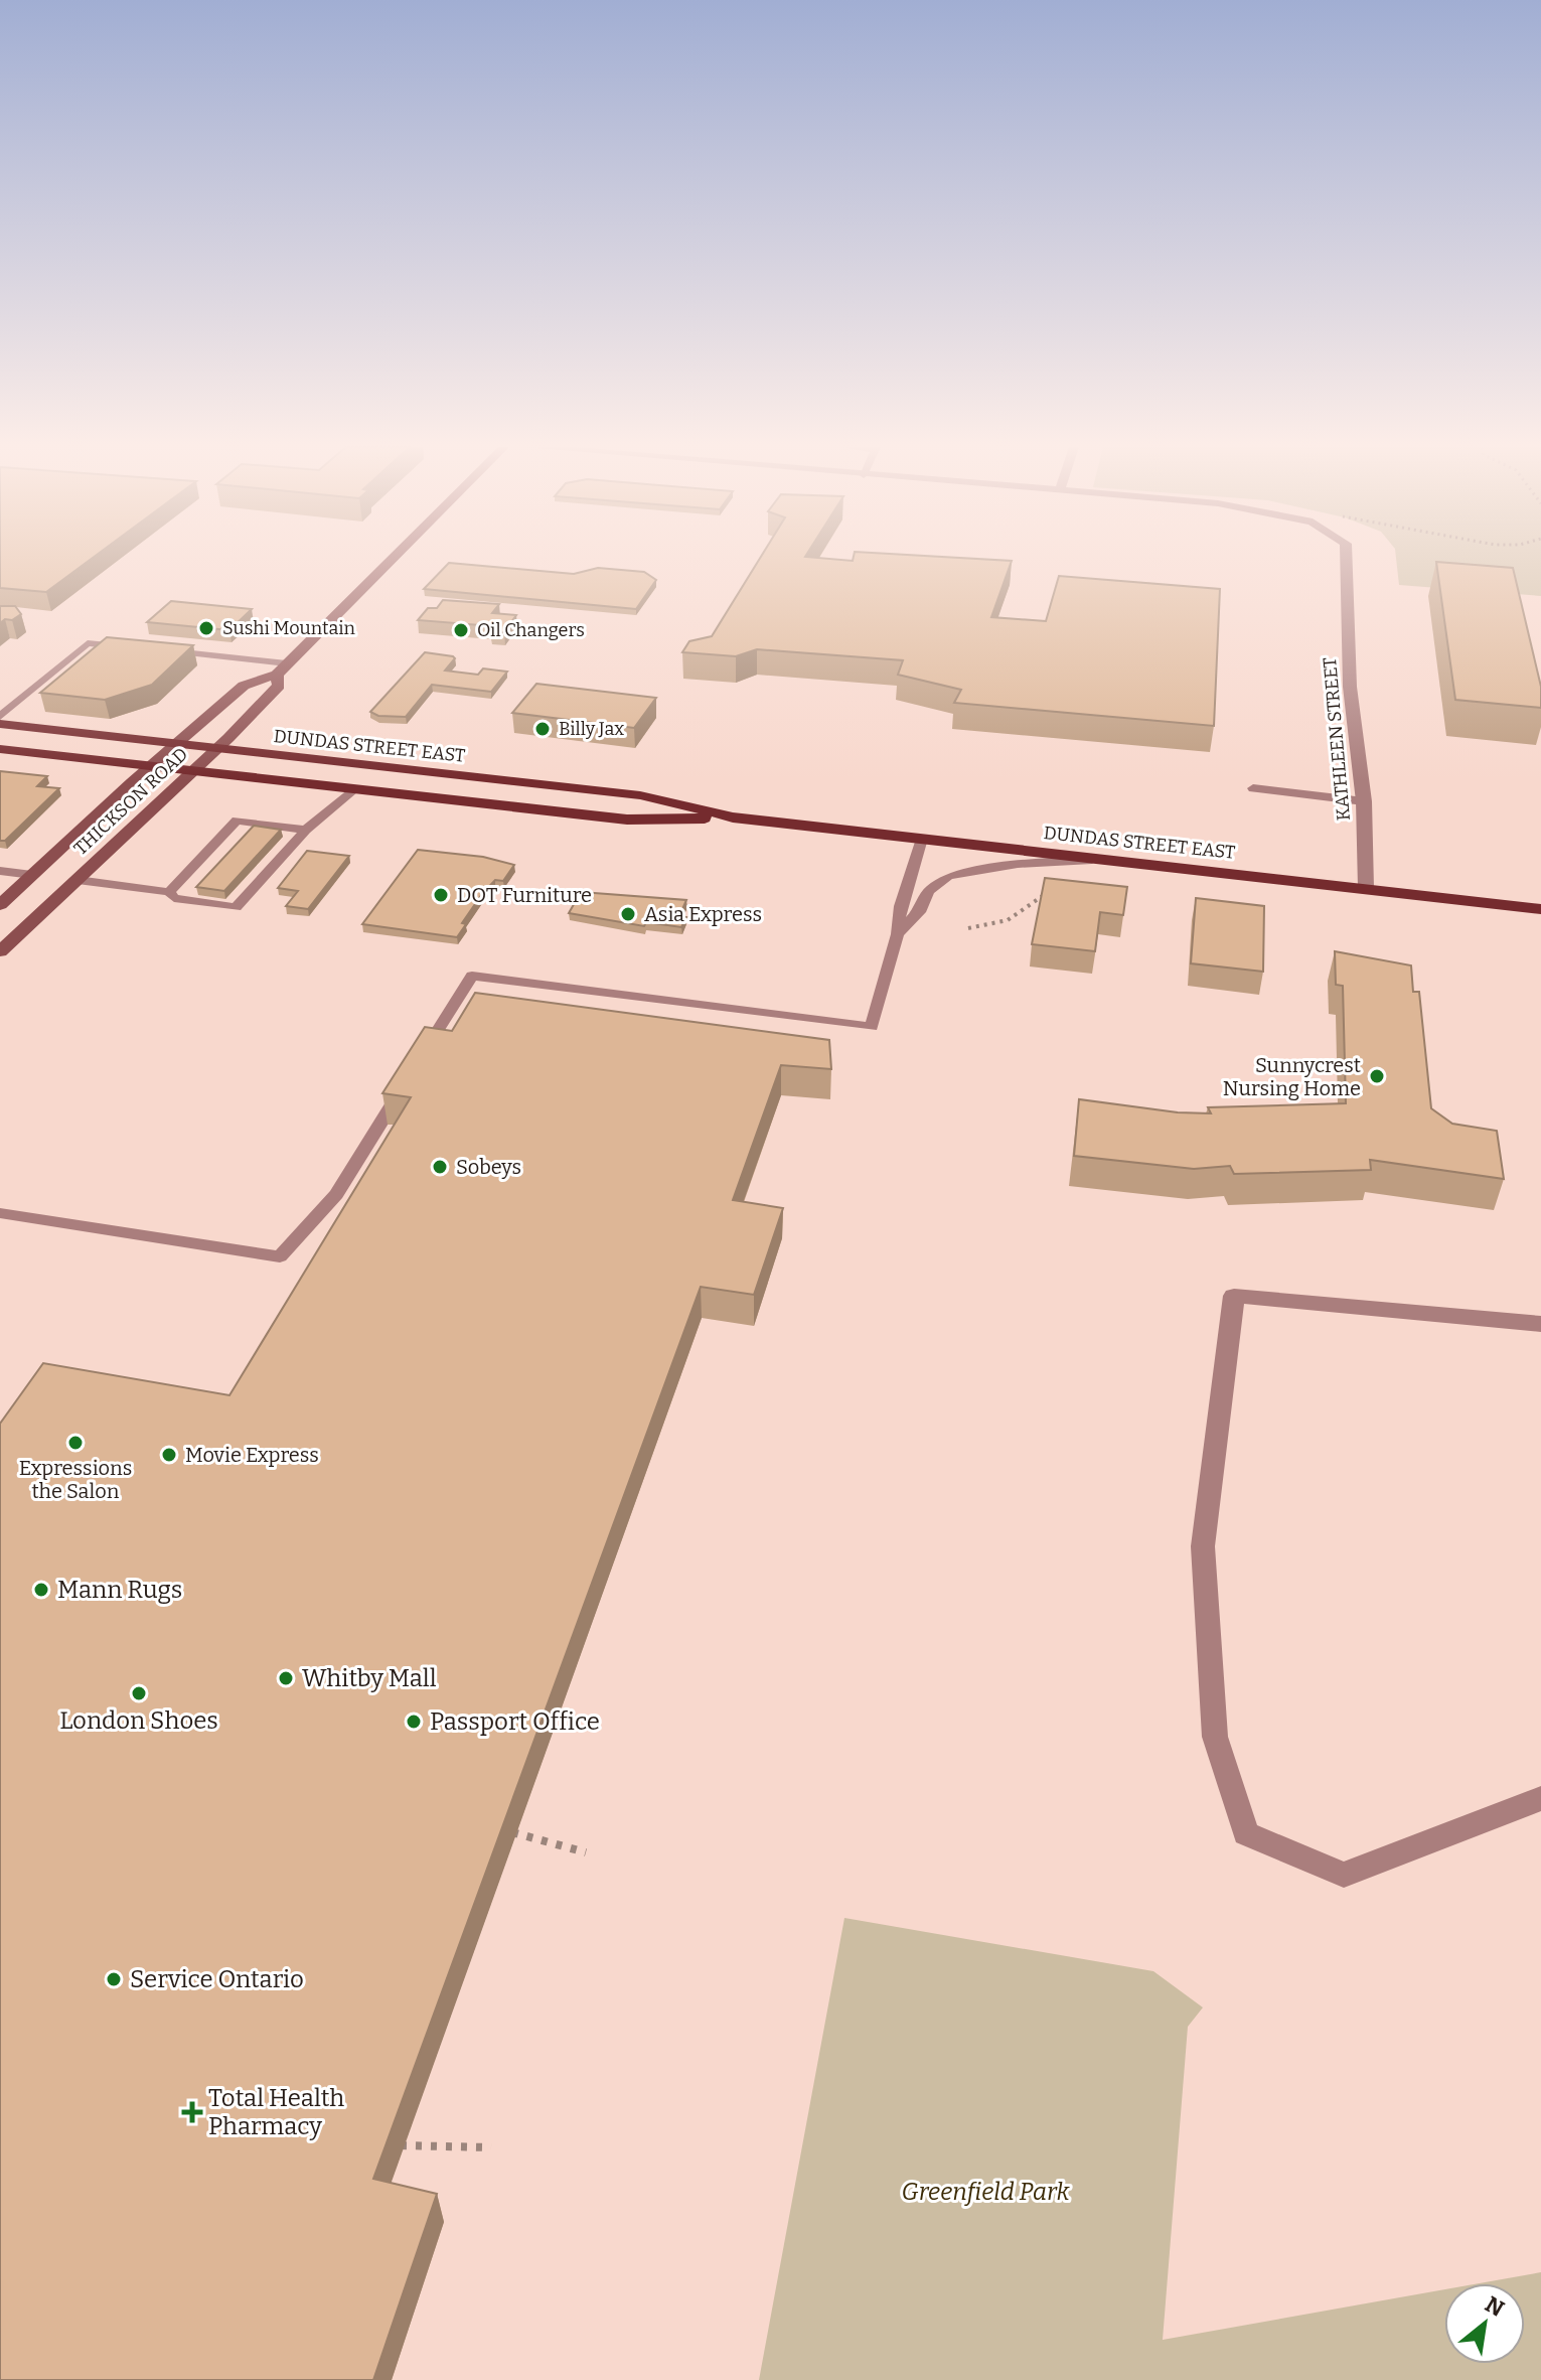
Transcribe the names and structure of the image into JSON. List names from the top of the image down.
{
  "streets": {
    "main road": ["DUNDAS STREET EAST", "THICKSON ROAD"],
    "street": ["KATHLEEN STREET"]
  },
  "crossings": [
    ["KATHLEEN STREET", "DUNDAS STREET EAST"],
    ["DUNDAS STREET EAST", "THICKSON ROAD"]
  ],
  "parks": ["Greenfield Park"],
  "places": {
    "other": [
      "Sushi Mountain",
      "Oil Changers",
      "Billy Jax",
      "DOT Furniture",
      "Asia Express",
      "Sunnycrest Nursing Home",
      "Sobeys",
      "Expressions the Salon",
      "Movie Express",
      "Mann Rugs",
      "Whitby Mall",
      "London Shoes",
      "Passport Office",
      "Service Ontario"
    ],
    "health": ["Total Health Pharmacy"]
  },
  "north": "top right"
}
